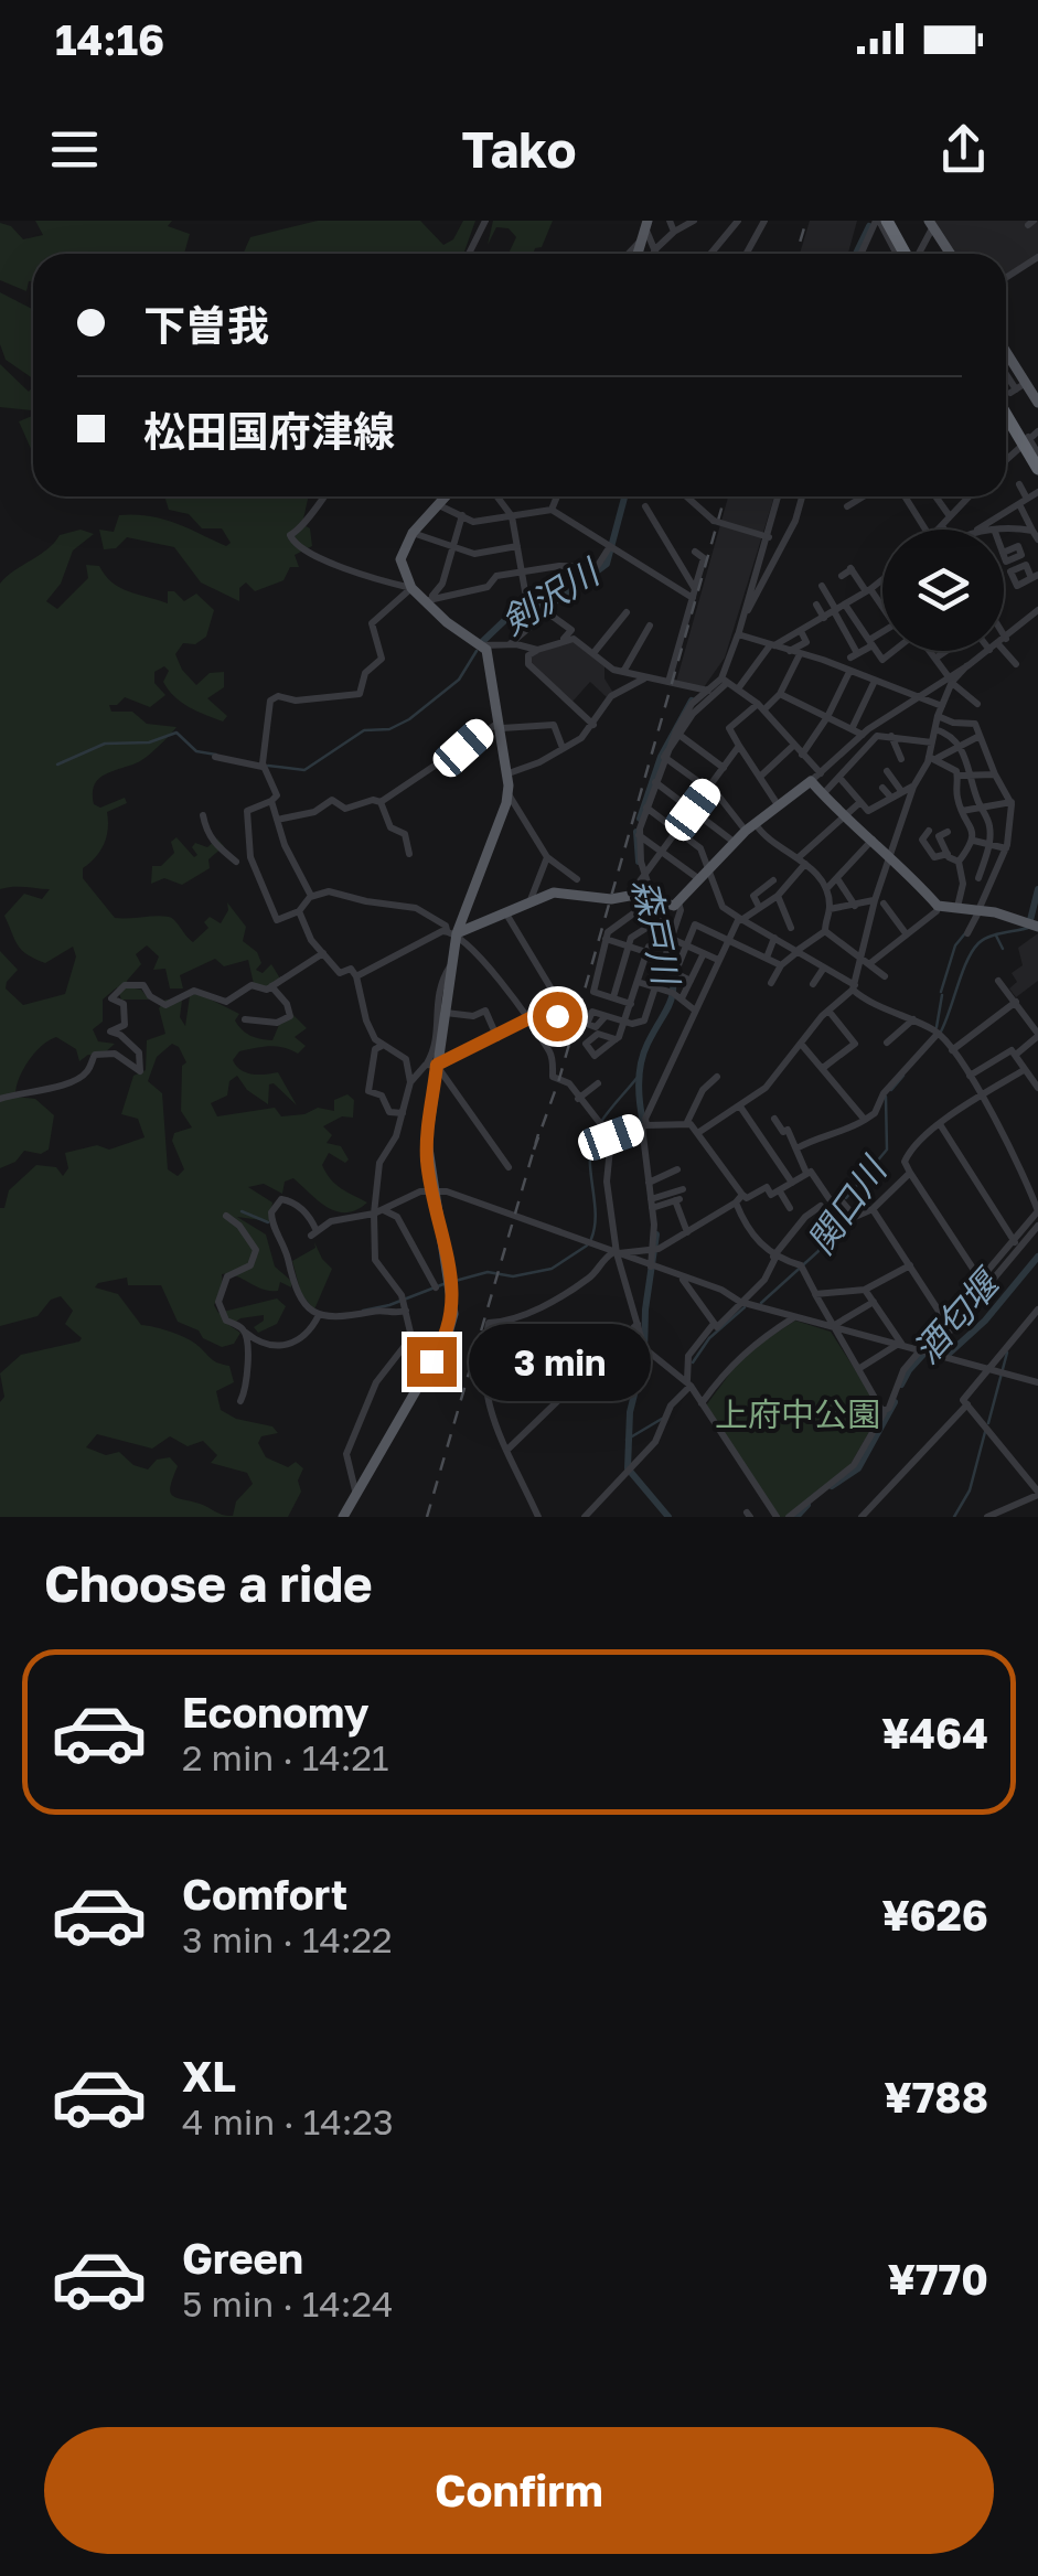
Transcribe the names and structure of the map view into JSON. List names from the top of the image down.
{
  "water": [
    "剣沢川",
    "森戸川",
    "関口川",
    "酒匂堰"
  ],
  "parks": ["上府中公園"],
  "page": {
    "status": "14:16",
    "header": "Tako",
    "banner": ["下曽我", "松田国府津線"],
    "bubble": "3 min",
    "heading": "Choose a ride",
    "list": [
      {
        "name": "Economy",
        "note": "2 min · 14:21",
        "value": "¥464"
      },
      {
        "name": "Comfort",
        "note": "3 min · 14:22",
        "value": "¥626"
      },
      {
        "name": "XL",
        "note": "4 min · 14:23",
        "value": "¥788"
      },
      {
        "name": "Green",
        "note": "5 min · 14:24",
        "value": "¥770"
      }
    ],
    "buttons": "Confirm"
  }
}
